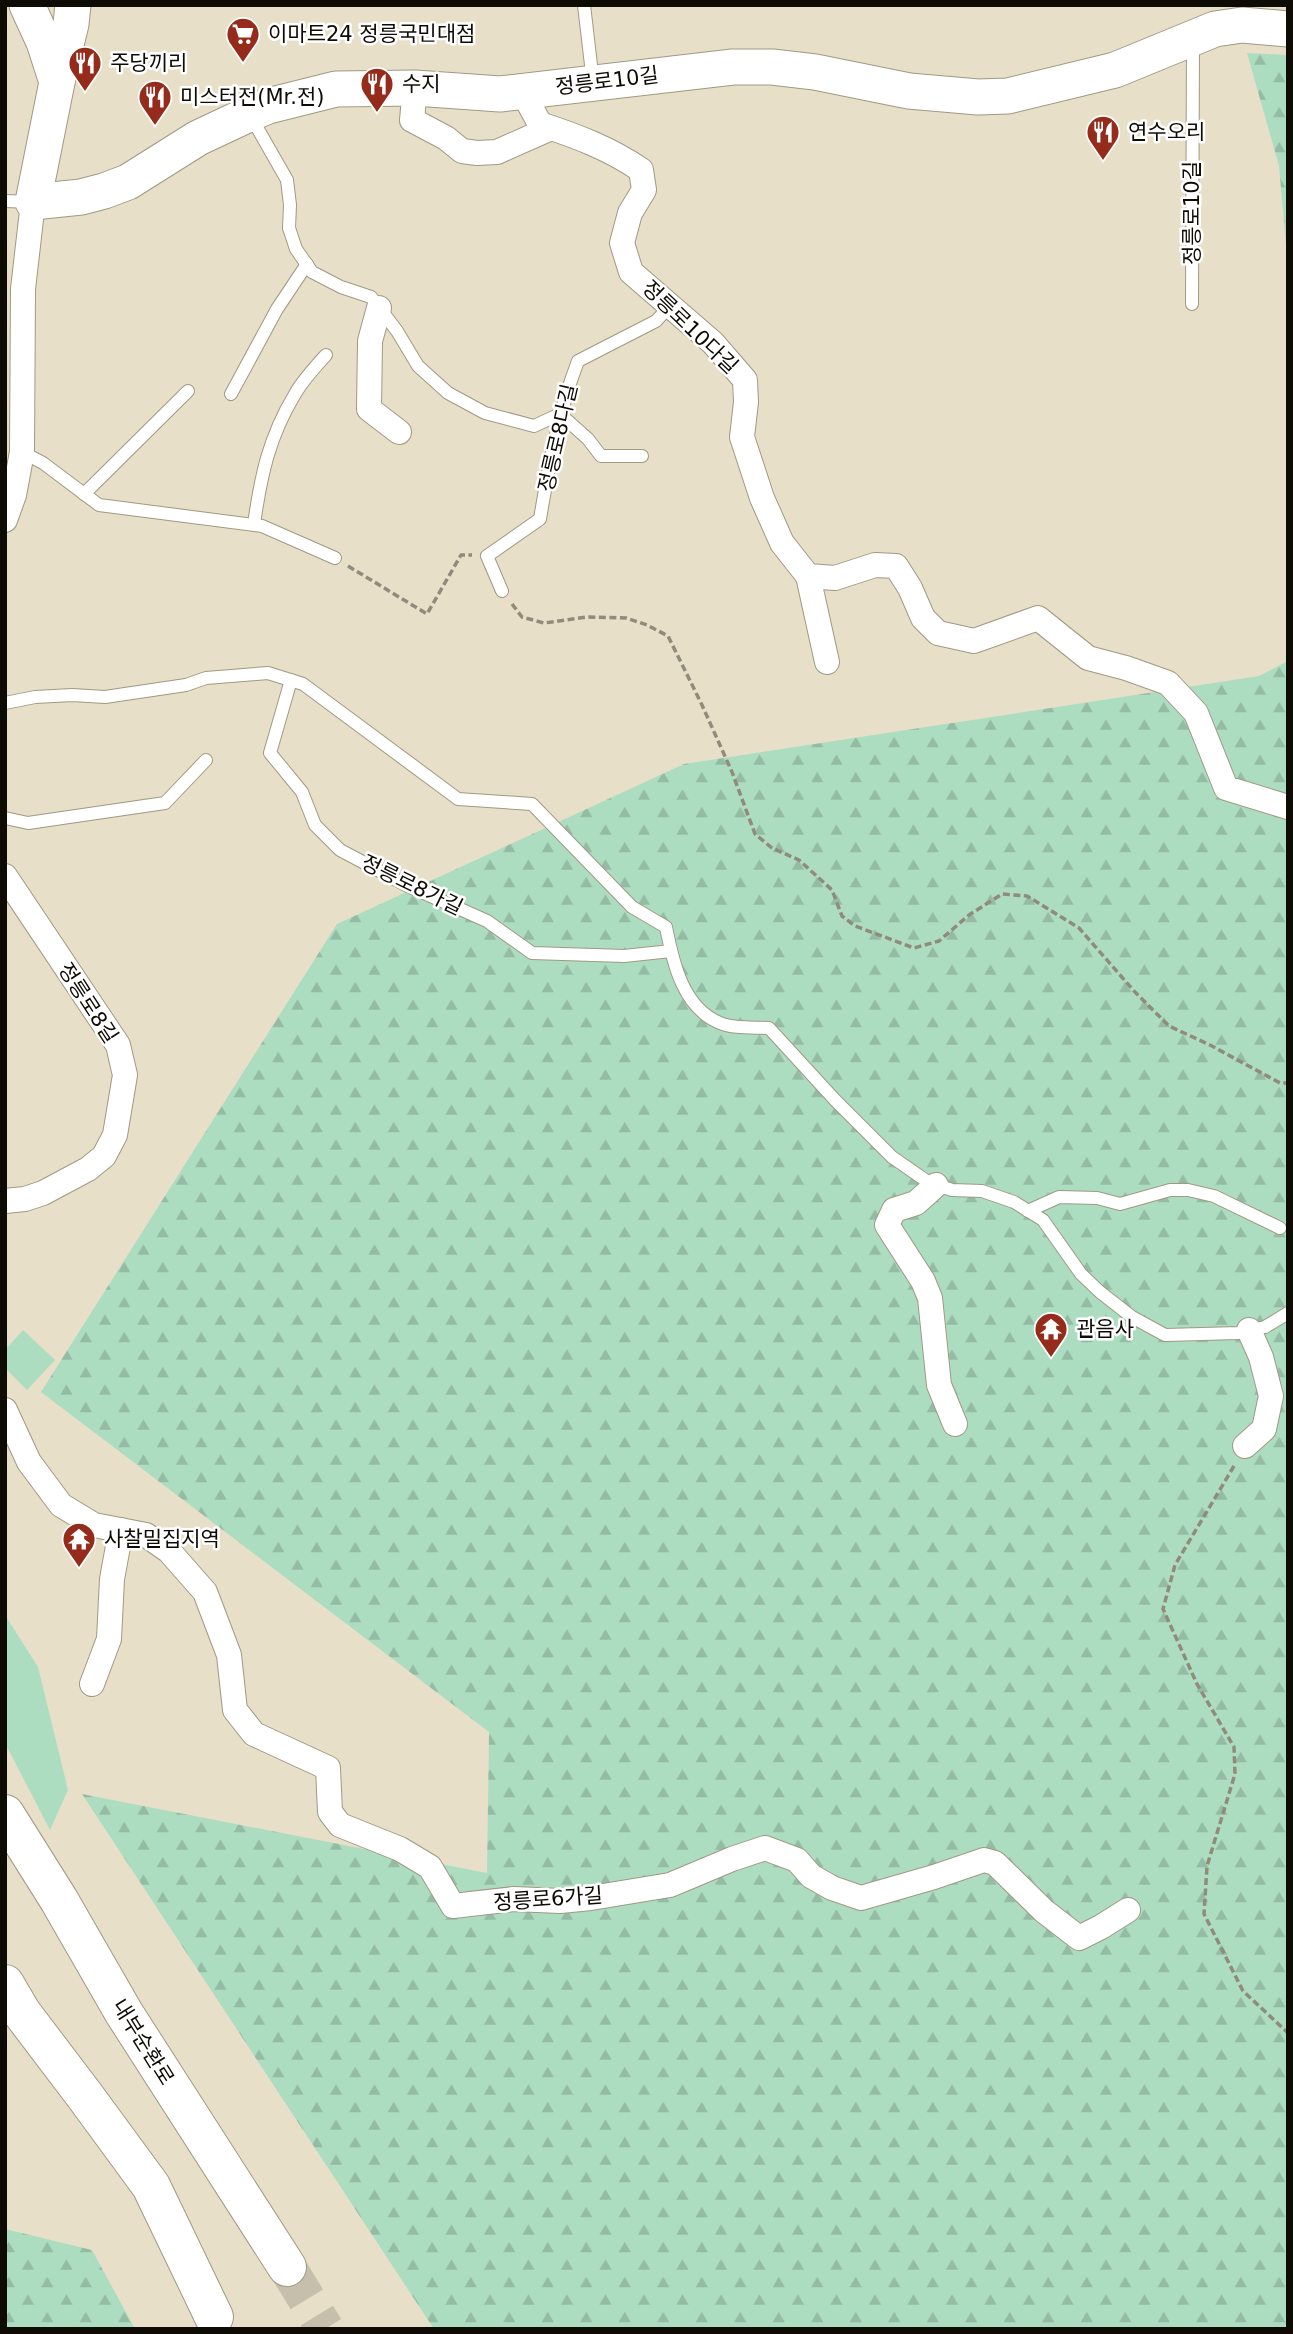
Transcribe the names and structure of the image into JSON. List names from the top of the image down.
{
  "streets": {
    "highway": ["내부순환로"],
    "main road": ["정릉로10길"],
    "street": ["정릉로10다길", "정릉로8길", "정릉로6가길"],
    "lane": ["정릉로8다길", "정릉로8가길"]
  },
  "crossings": [
    ["정릉로10다길", "정릉로8다길"]
  ],
  "places": {
    "supermarket": ["이마트24 정릉국민대점"],
    "restaurant": [
      "주당끼리",
      "수지",
      "미스터전(Mr.전)",
      "연수오리"
    ],
    "temple": ["관음사", "사찰밀집지역"]
  }
}
